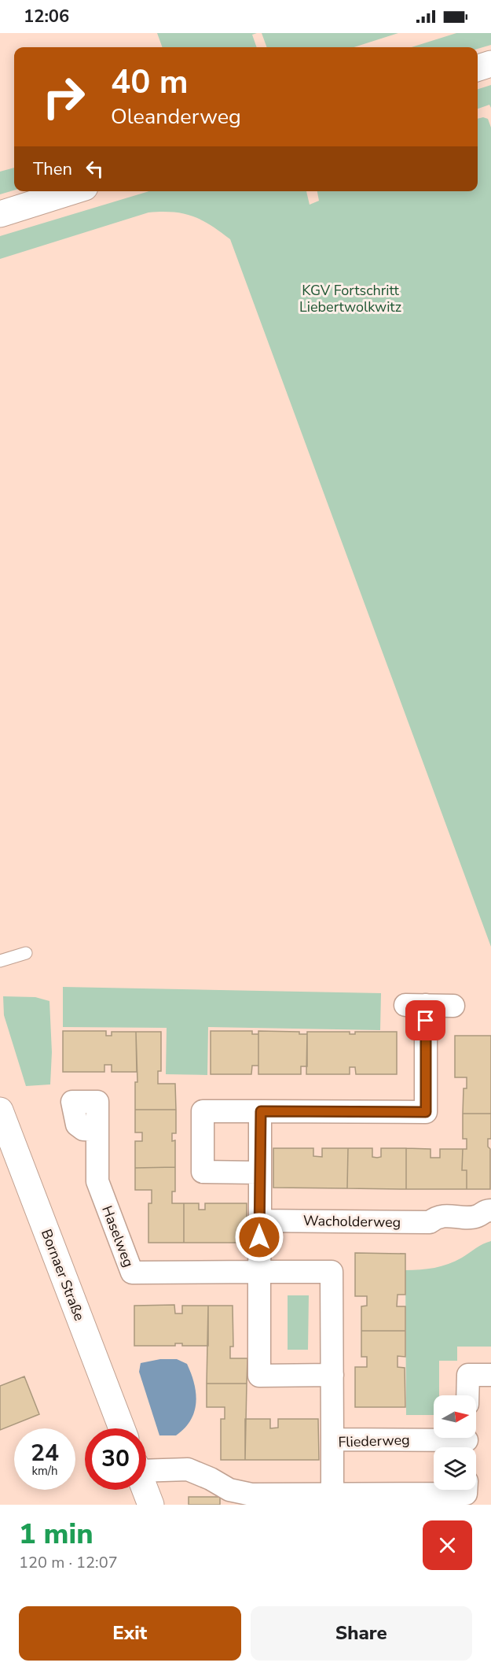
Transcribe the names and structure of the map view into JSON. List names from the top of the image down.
{
  "streets": {
    "main road": ["Bornaer Straße"],
    "street": ["Wacholderweg", "Haselweg", "Fliederweg"]
  },
  "parks": ["KGV Fortschritt Liebertwolkwitz"],
  "north": "right",
  "page": {
    "status": "12:06",
    "turn": ["40 m", "Oleanderweg"],
    "then": "Then",
    "speed": "24 km/h",
    "limit": "30",
    "heading": ["1 min", "120 m · 12:07"],
    "buttons": ["Exit", "Share"]
  }
}
